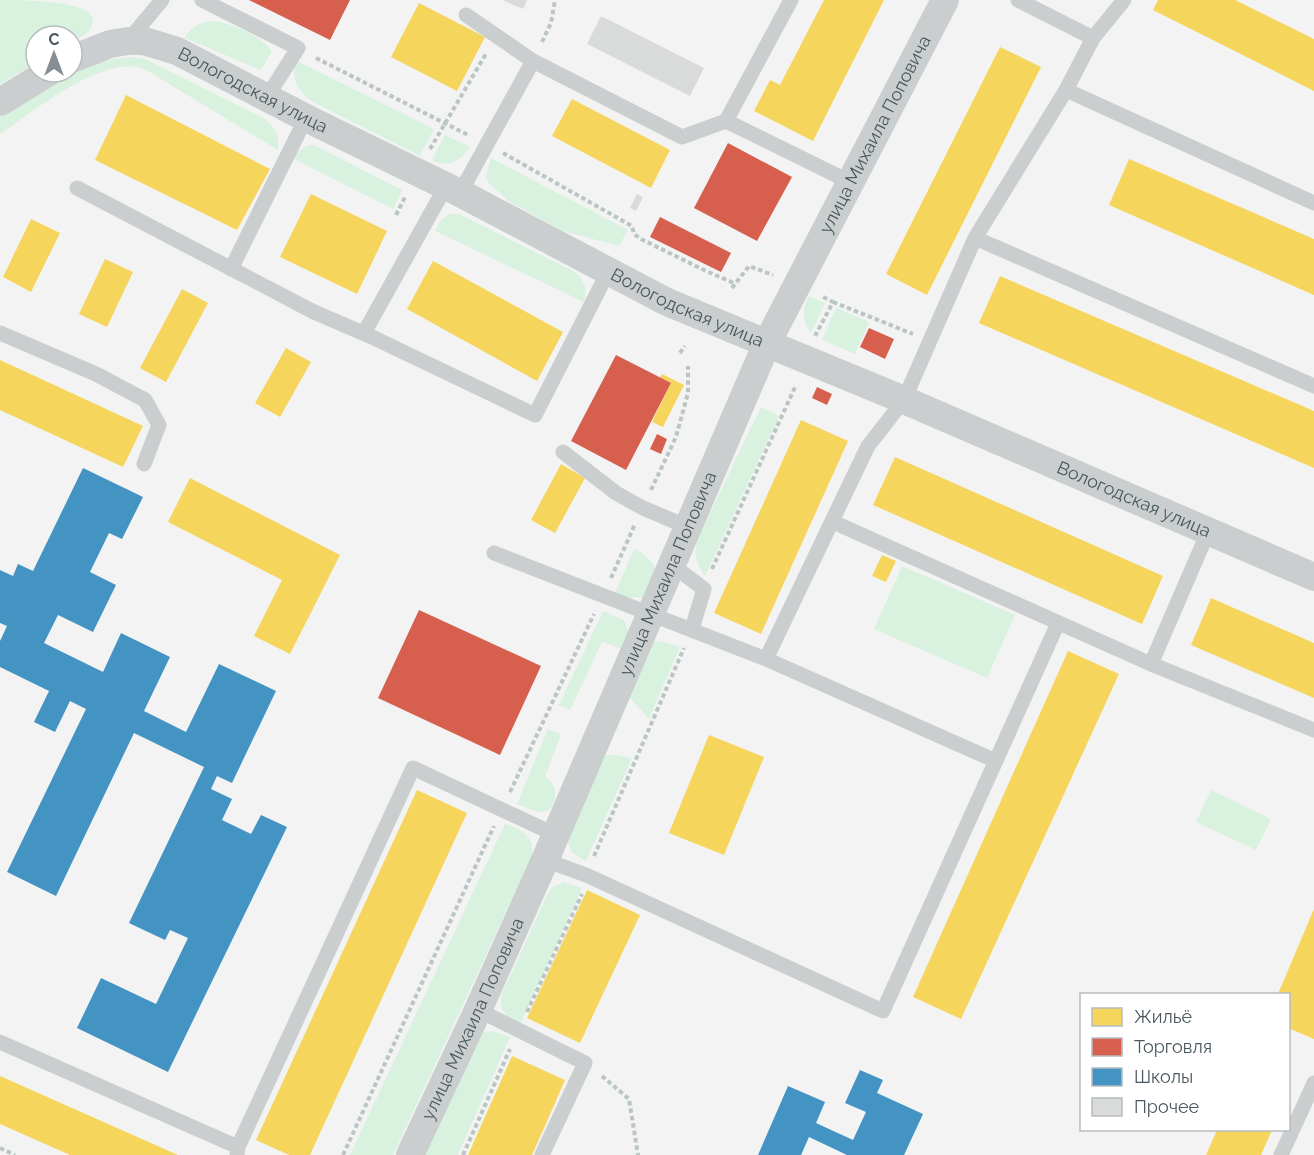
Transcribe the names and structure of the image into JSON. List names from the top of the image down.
{
  "streets": {
    "street": ["Вологодская улица", "улица Михаила Поповича"]
  },
  "crossings": [
    ["Вологодская улица", "улица Михаила Поповича"]
  ],
  "legend": [
    "Жильё",
    "Торговля",
    "Школы",
    "Прочее"
  ],
  "north": "top"
}
